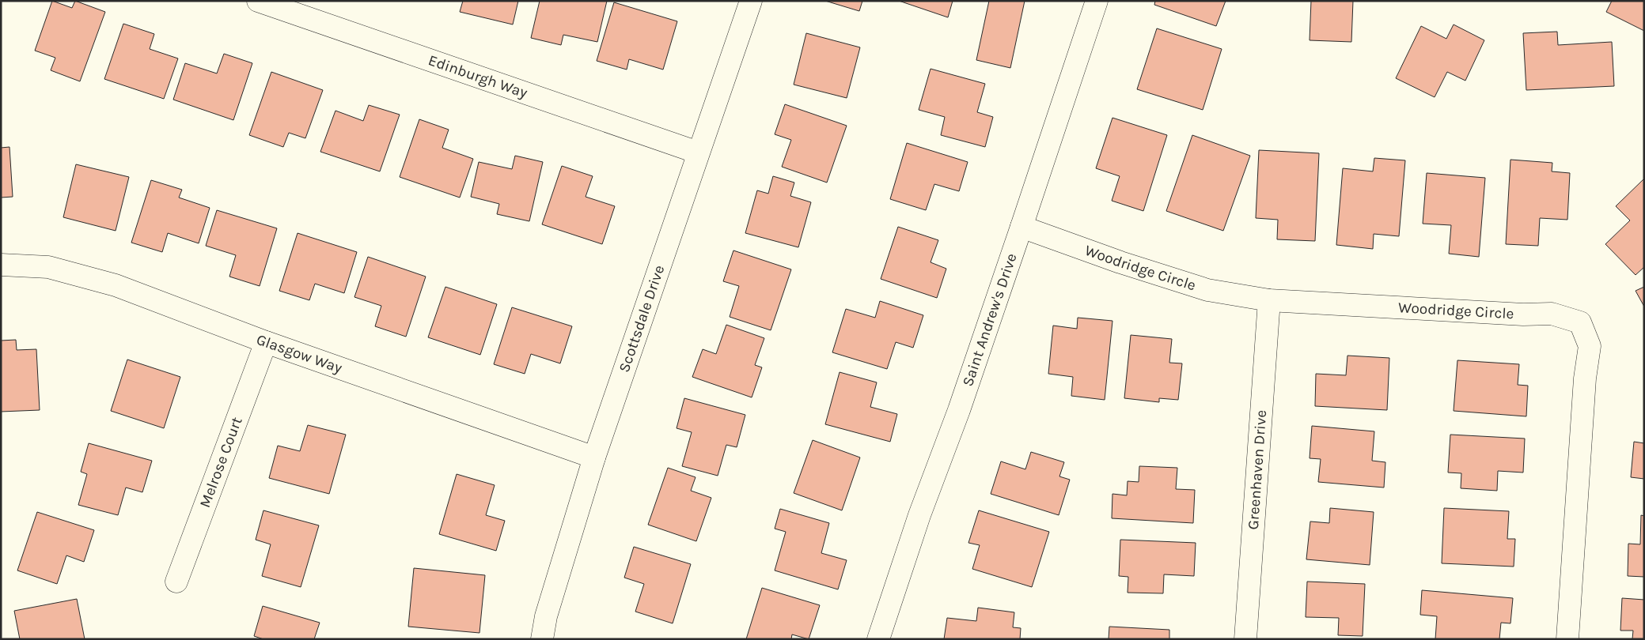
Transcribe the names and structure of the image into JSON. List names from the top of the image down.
{
  "streets": {
    "street": [
      "Edinburgh Way",
      "Woodridge Circle",
      "Scottsdale Drive",
      "Saint Andrew's Drive",
      "Glasgow Way",
      "Melrose Court",
      "Greenhaven Drive"
    ]
  },
  "crossings": [
    ["Edinburgh Way", "Scottsdale Drive"],
    ["Woodridge Circle", "Saint Andrew's Drive"],
    ["Woodridge Circle", "Greenhaven Drive"],
    ["Scottsdale Drive", "Glasgow Way"],
    ["Glasgow Way", "Melrose Court"]
  ]
}
